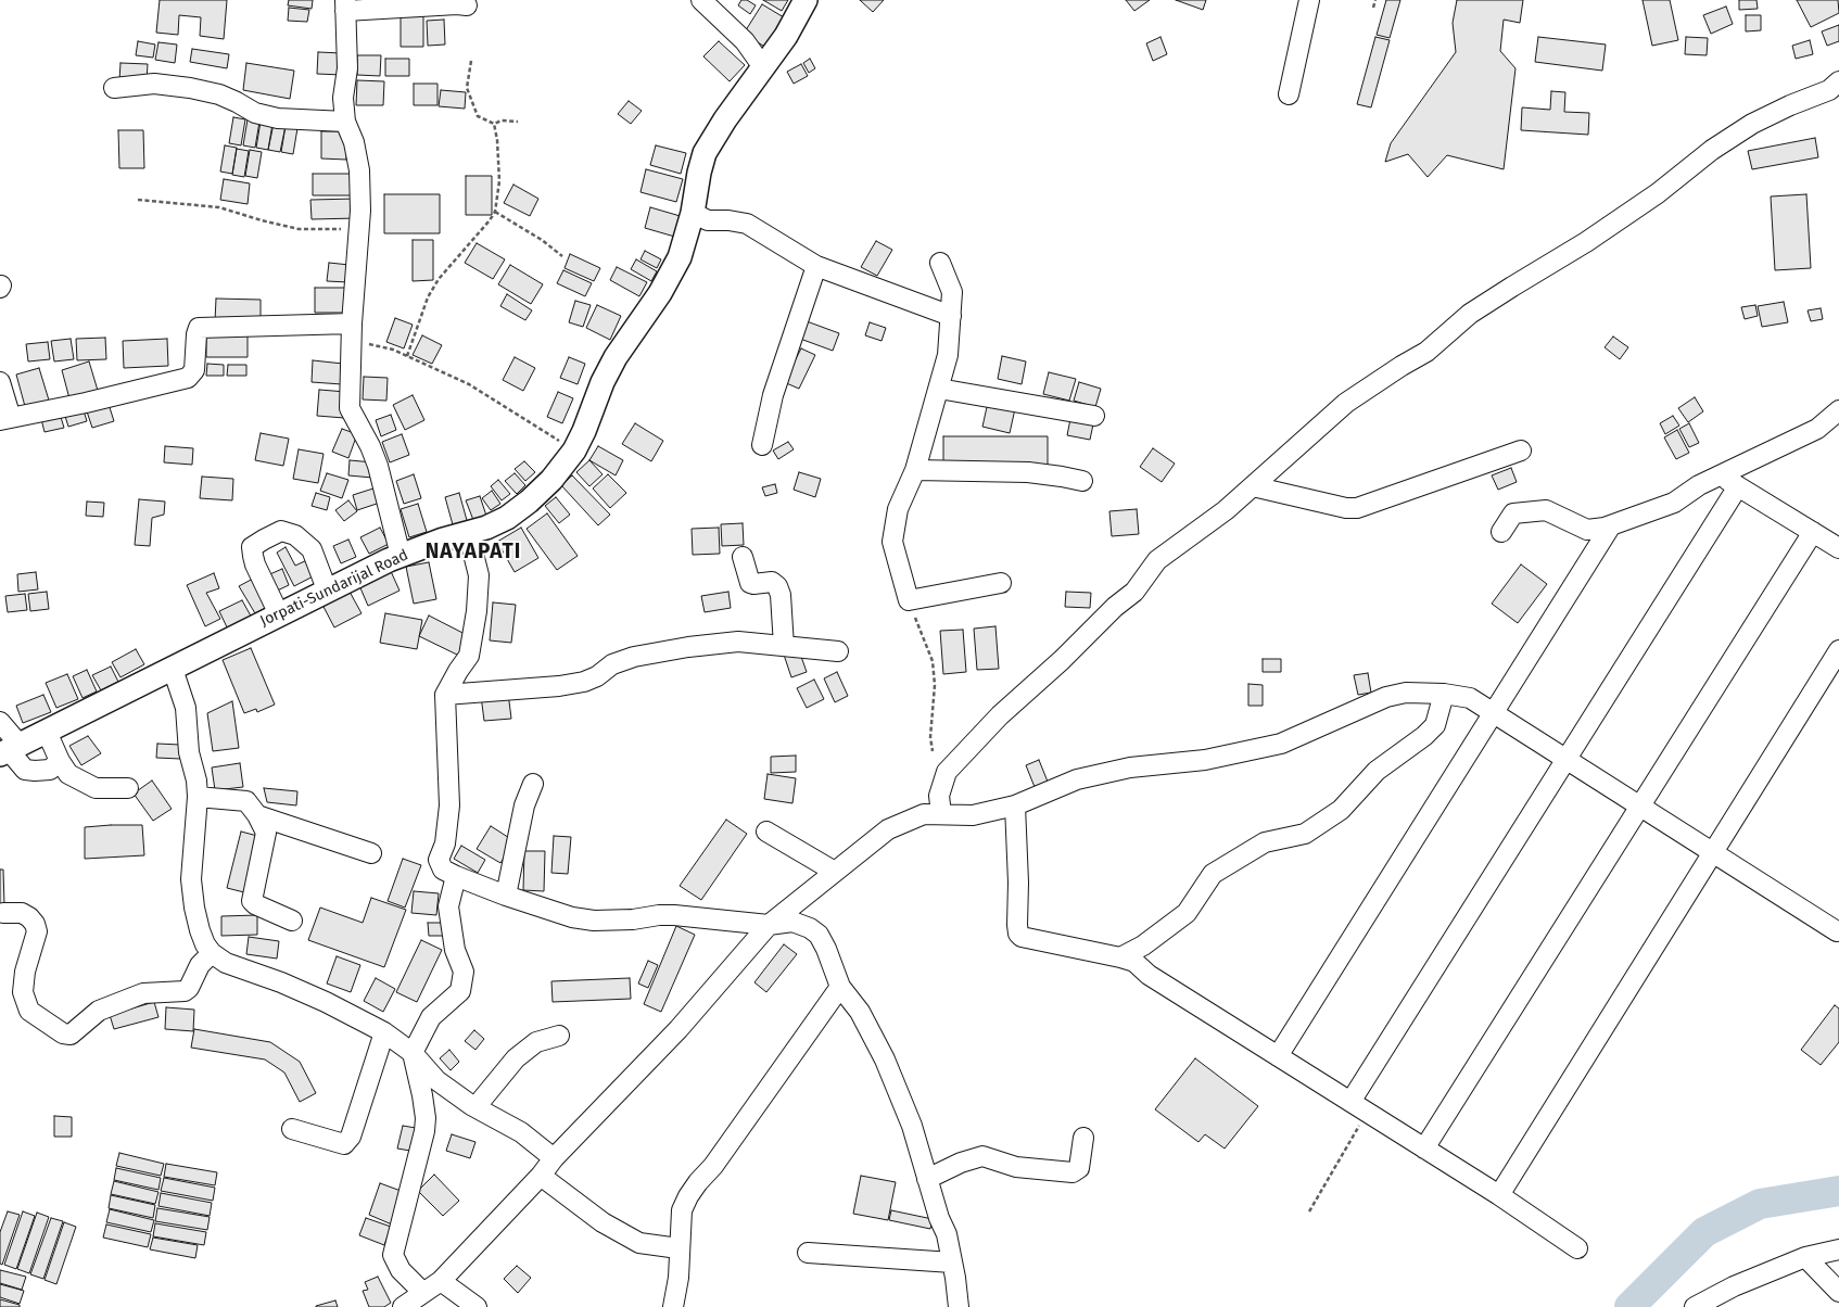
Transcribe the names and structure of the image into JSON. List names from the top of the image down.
{
  "streets": {
    "main road": ["Jorpati-Sundarijal Road"]
  },
  "districts": ["NAYAPATI"]
}
